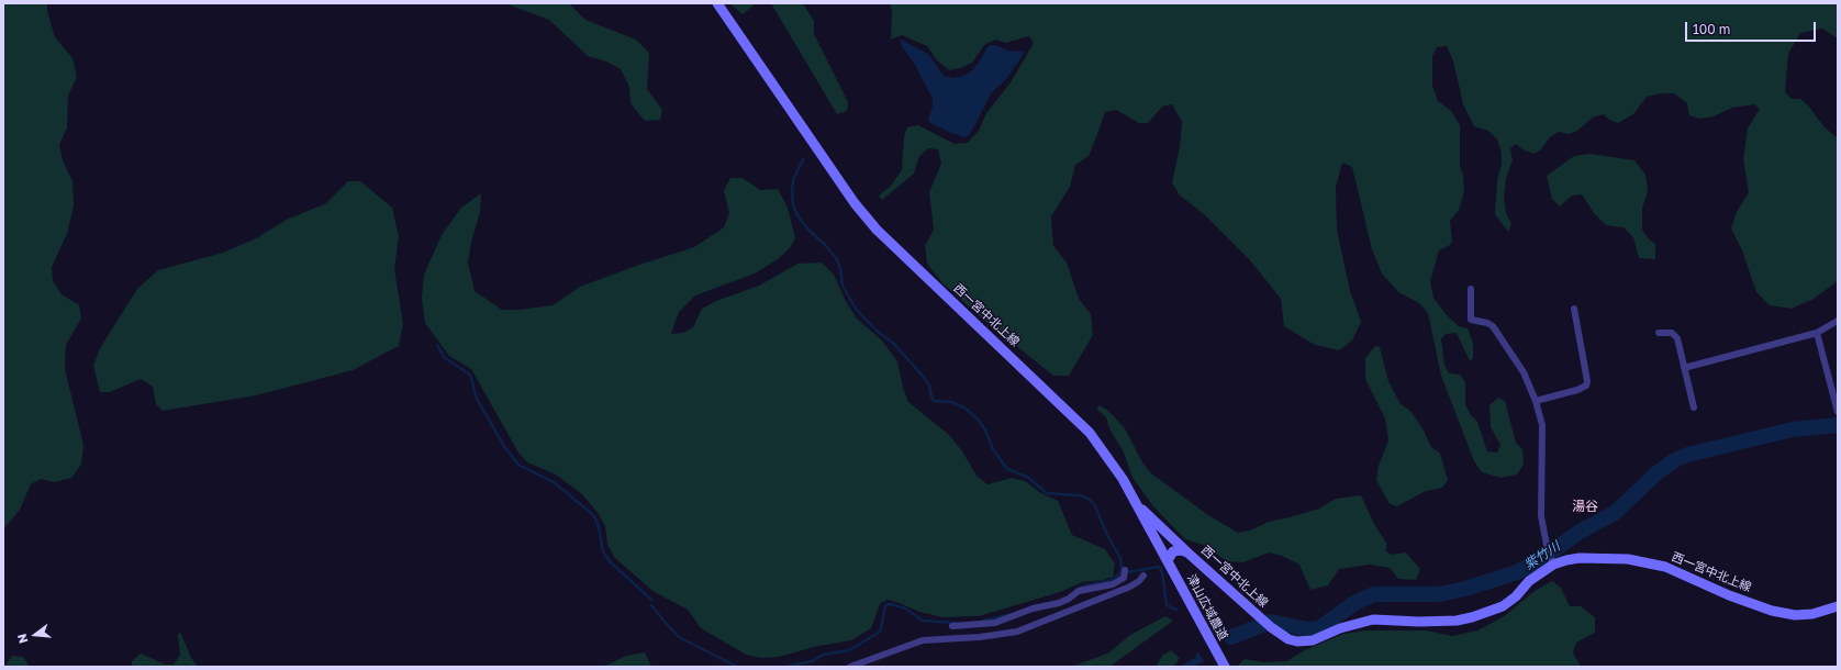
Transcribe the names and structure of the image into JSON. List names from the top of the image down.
{
  "streets": {
    "main road": ["西一宮中北上線", "津山広域農道"]
  },
  "crossings": [
    ["西一宮中北上線", "津山広域農道"]
  ],
  "districts": ["湯谷"],
  "water": ["紫竹川"],
  "scale_bar": "100 m",
  "north": "left"
}
